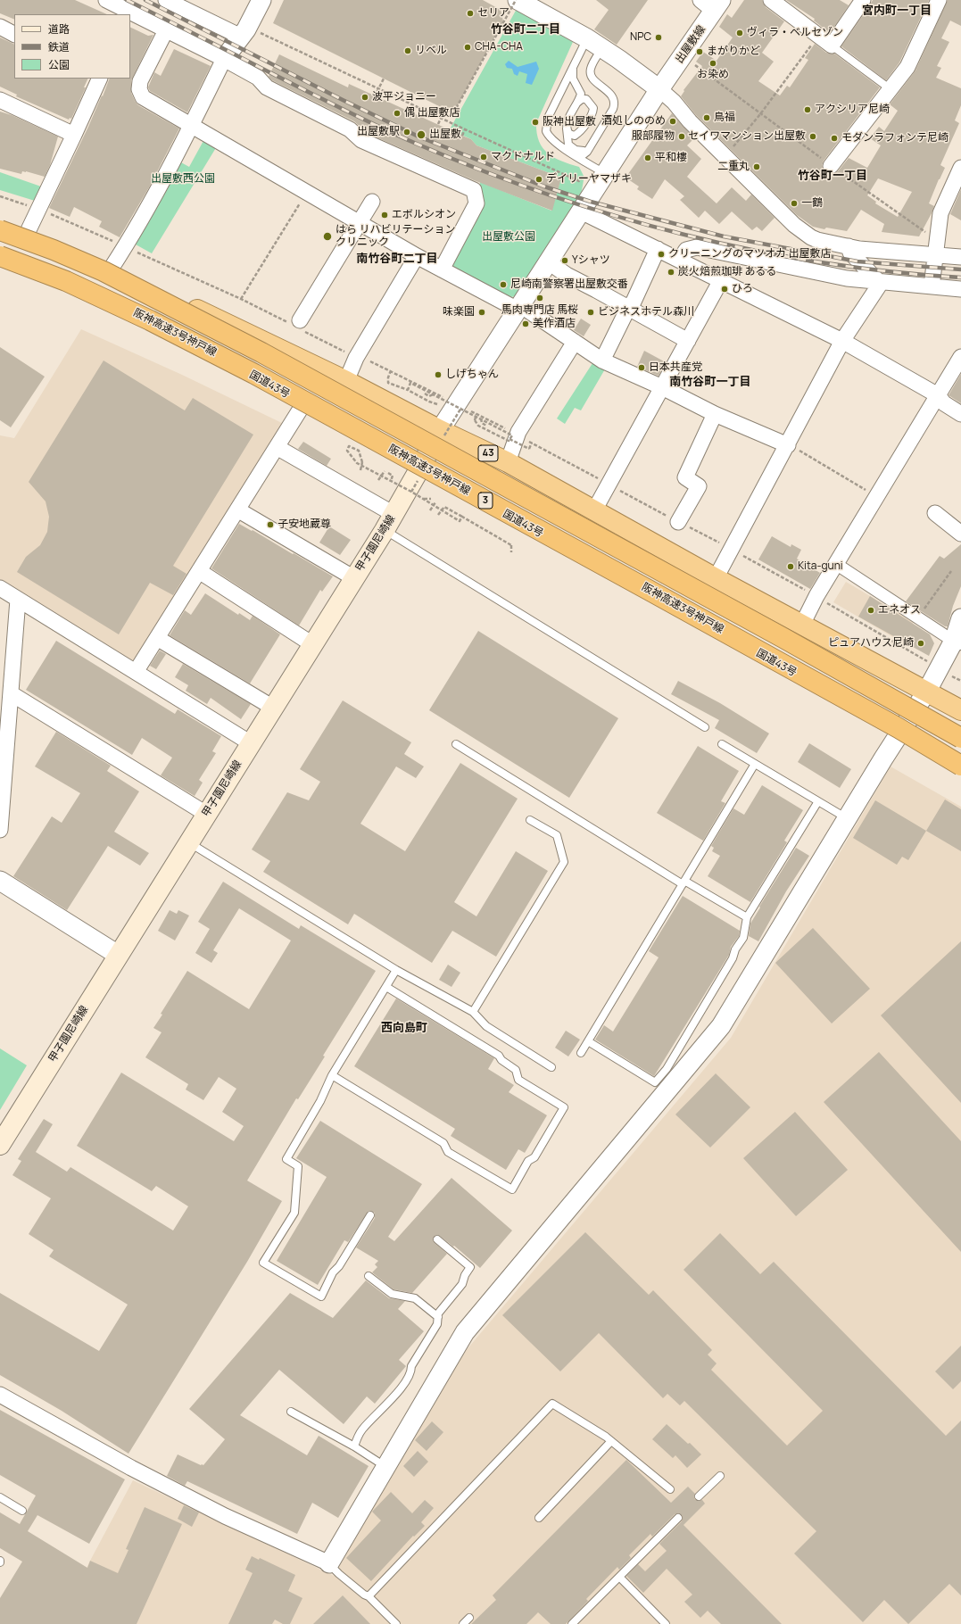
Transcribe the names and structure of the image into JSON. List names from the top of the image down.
{
  "streets": {
    "highway": [
      "阪神高速3号神戸線",
      "国道43号",
      "43",
      "3"
    ],
    "main road": ["甲子園尼崎線"],
    "street": ["出屋敷線"]
  },
  "crossings": [
    ["出屋敷線", "43"],
    ["出屋敷線", "甲子園尼崎線"],
    ["阪神高速3号神戸線", "国道43号"],
    ["国道43号", "甲子園尼崎線"],
    ["43", "甲子園尼崎線"]
  ],
  "districts": [
    "宮内町一丁目",
    "竹谷町二丁目",
    "竹谷町一丁目",
    "南竹谷町二丁目",
    "南竹谷町一丁目",
    "西向島町"
  ],
  "parks": ["出屋敷西公園", "出屋敷公園"],
  "places": [
    "セリア",
    "ヴィラ・ベルセゾン",
    "NPC",
    "CHA-CHA",
    "リベル",
    "まがりかど",
    "お染め",
    "波平ジョニー",
    "アクシリア尼崎",
    "偶 出屋敷店",
    "鳥福",
    "酒処しののめ",
    "阪神出屋敷",
    "出屋敷駅",
    "出屋敷",
    "服部履物",
    "セイワマンション出屋敷",
    "モダンラフォンテ尼崎",
    "マクドナルド",
    "平和樓",
    "二重丸",
    "デイリーヤマザキ",
    "一鶴",
    "エボルシオン",
    "はら リハビリテーション クリニック",
    "クリーニングのマツオカ 出屋敷店",
    "Yシャツ",
    "炭火焙煎珈琲 あるる",
    "尼崎南警察署出屋敷交番",
    "ひろ",
    "馬肉専門店 馬桜",
    "味楽園",
    "ビジネスホテル森川",
    "美作酒店",
    "日本共産党",
    "しげちゃん",
    "子安地蔵尊",
    "Kita-guni",
    "エネオス",
    "ピュアハウス尼崎"
  ],
  "legend": ["道路", "鉄道", "公園"]
}
